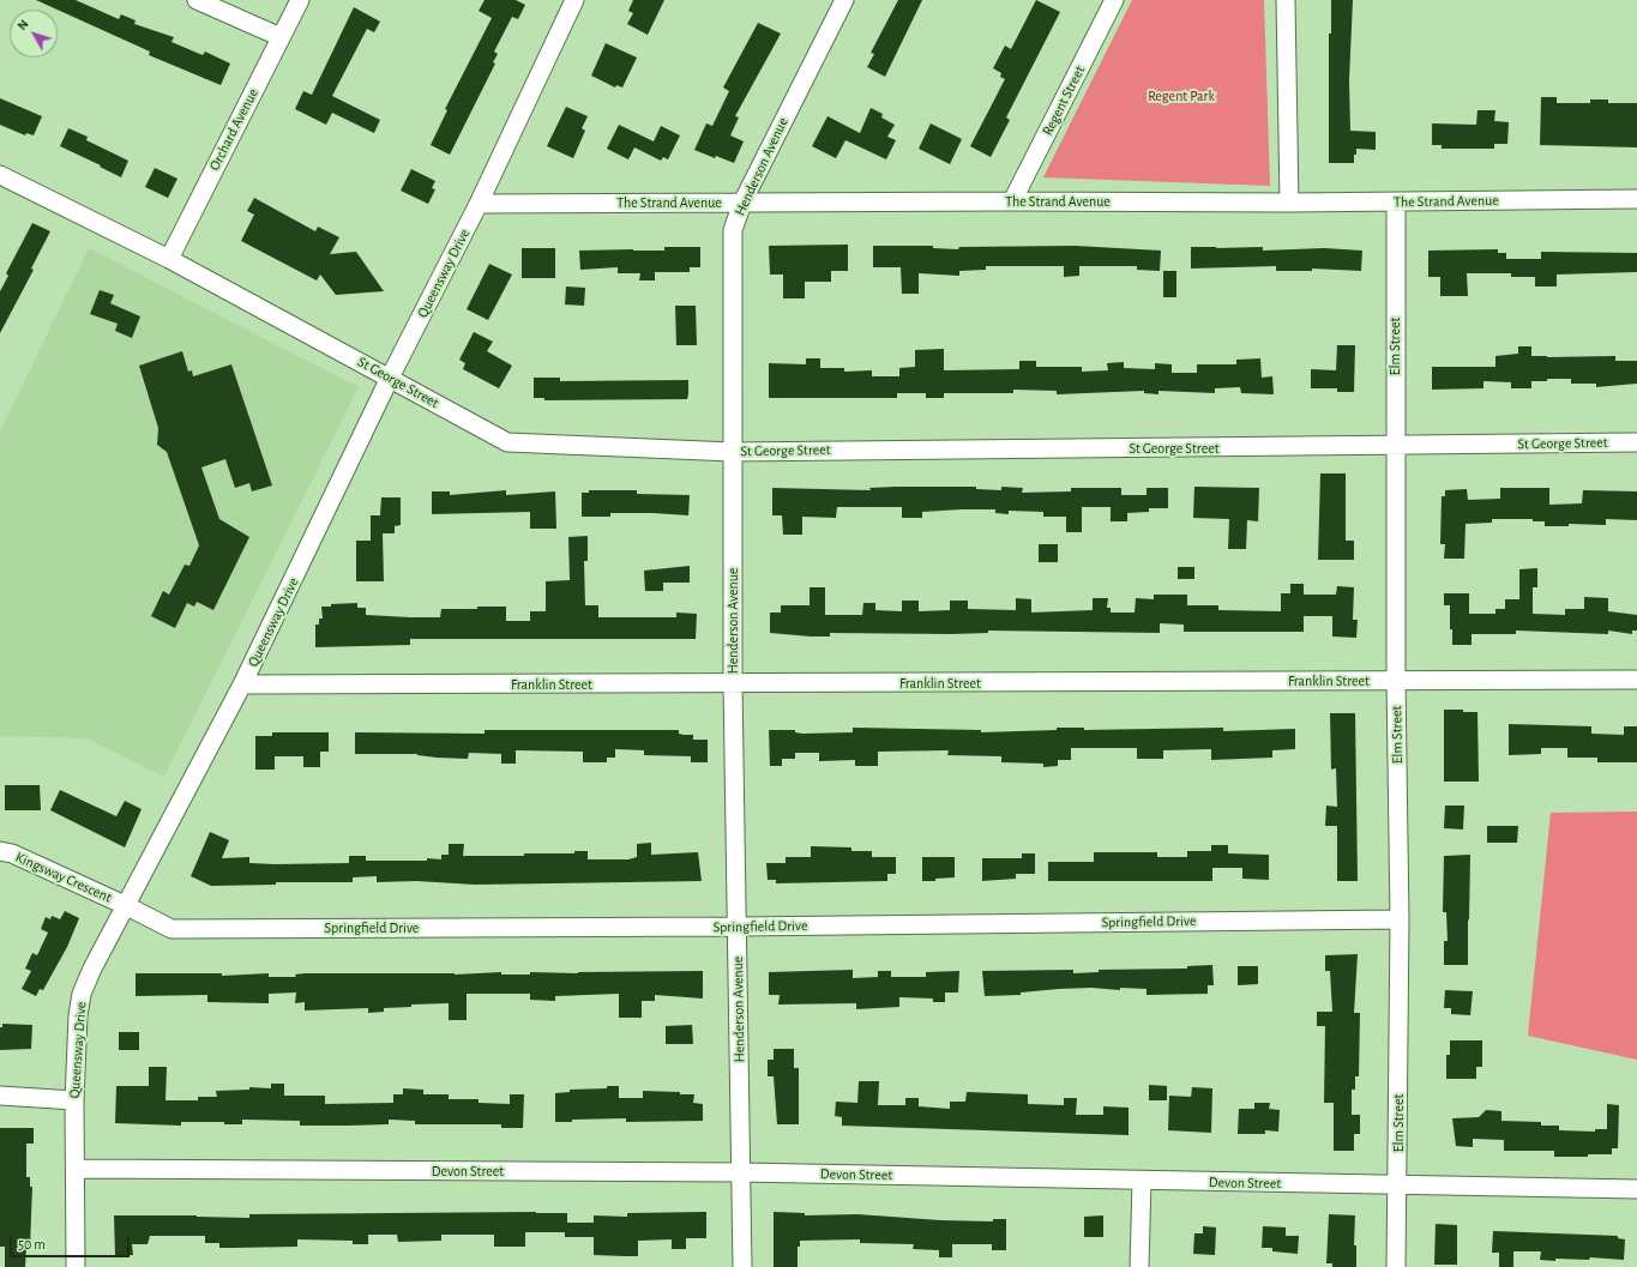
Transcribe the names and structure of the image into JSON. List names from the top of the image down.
{
  "streets": {
    "street": [
      "Regent Street",
      "Orchard Avenue",
      "Henderson Avenue",
      "The Strand Avenue",
      "Queensway Drive",
      "Elm Street",
      "St George Street",
      "Franklin Street",
      "Kingsway Crescent",
      "Springfield Drive",
      "Devon Street"
    ]
  },
  "crossings": [
    ["Regent Street", "The Strand Avenue"],
    ["Orchard Avenue", "St George Street"],
    ["Henderson Avenue", "The Strand Avenue"],
    ["Henderson Avenue", "St George Street"],
    ["Henderson Avenue", "Franklin Street"],
    ["Henderson Avenue", "Springfield Drive"],
    ["Henderson Avenue", "Devon Street"],
    ["The Strand Avenue", "Queensway Drive"],
    ["The Strand Avenue", "Elm Street"],
    ["Queensway Drive", "St George Street"],
    ["Queensway Drive", "Franklin Street"],
    ["Queensway Drive", "Kingsway Crescent"],
    ["Queensway Drive", "Springfield Drive"],
    ["Queensway Drive", "Devon Street"],
    ["Elm Street", "St George Street"],
    ["Elm Street", "Franklin Street"],
    ["Elm Street", "Springfield Drive"],
    ["Elm Street", "Devon Street"],
    ["Kingsway Crescent", "Springfield Drive"]
  ],
  "parks": ["Regent Park"],
  "scale_bar": "50 m",
  "north": "top left"
}
